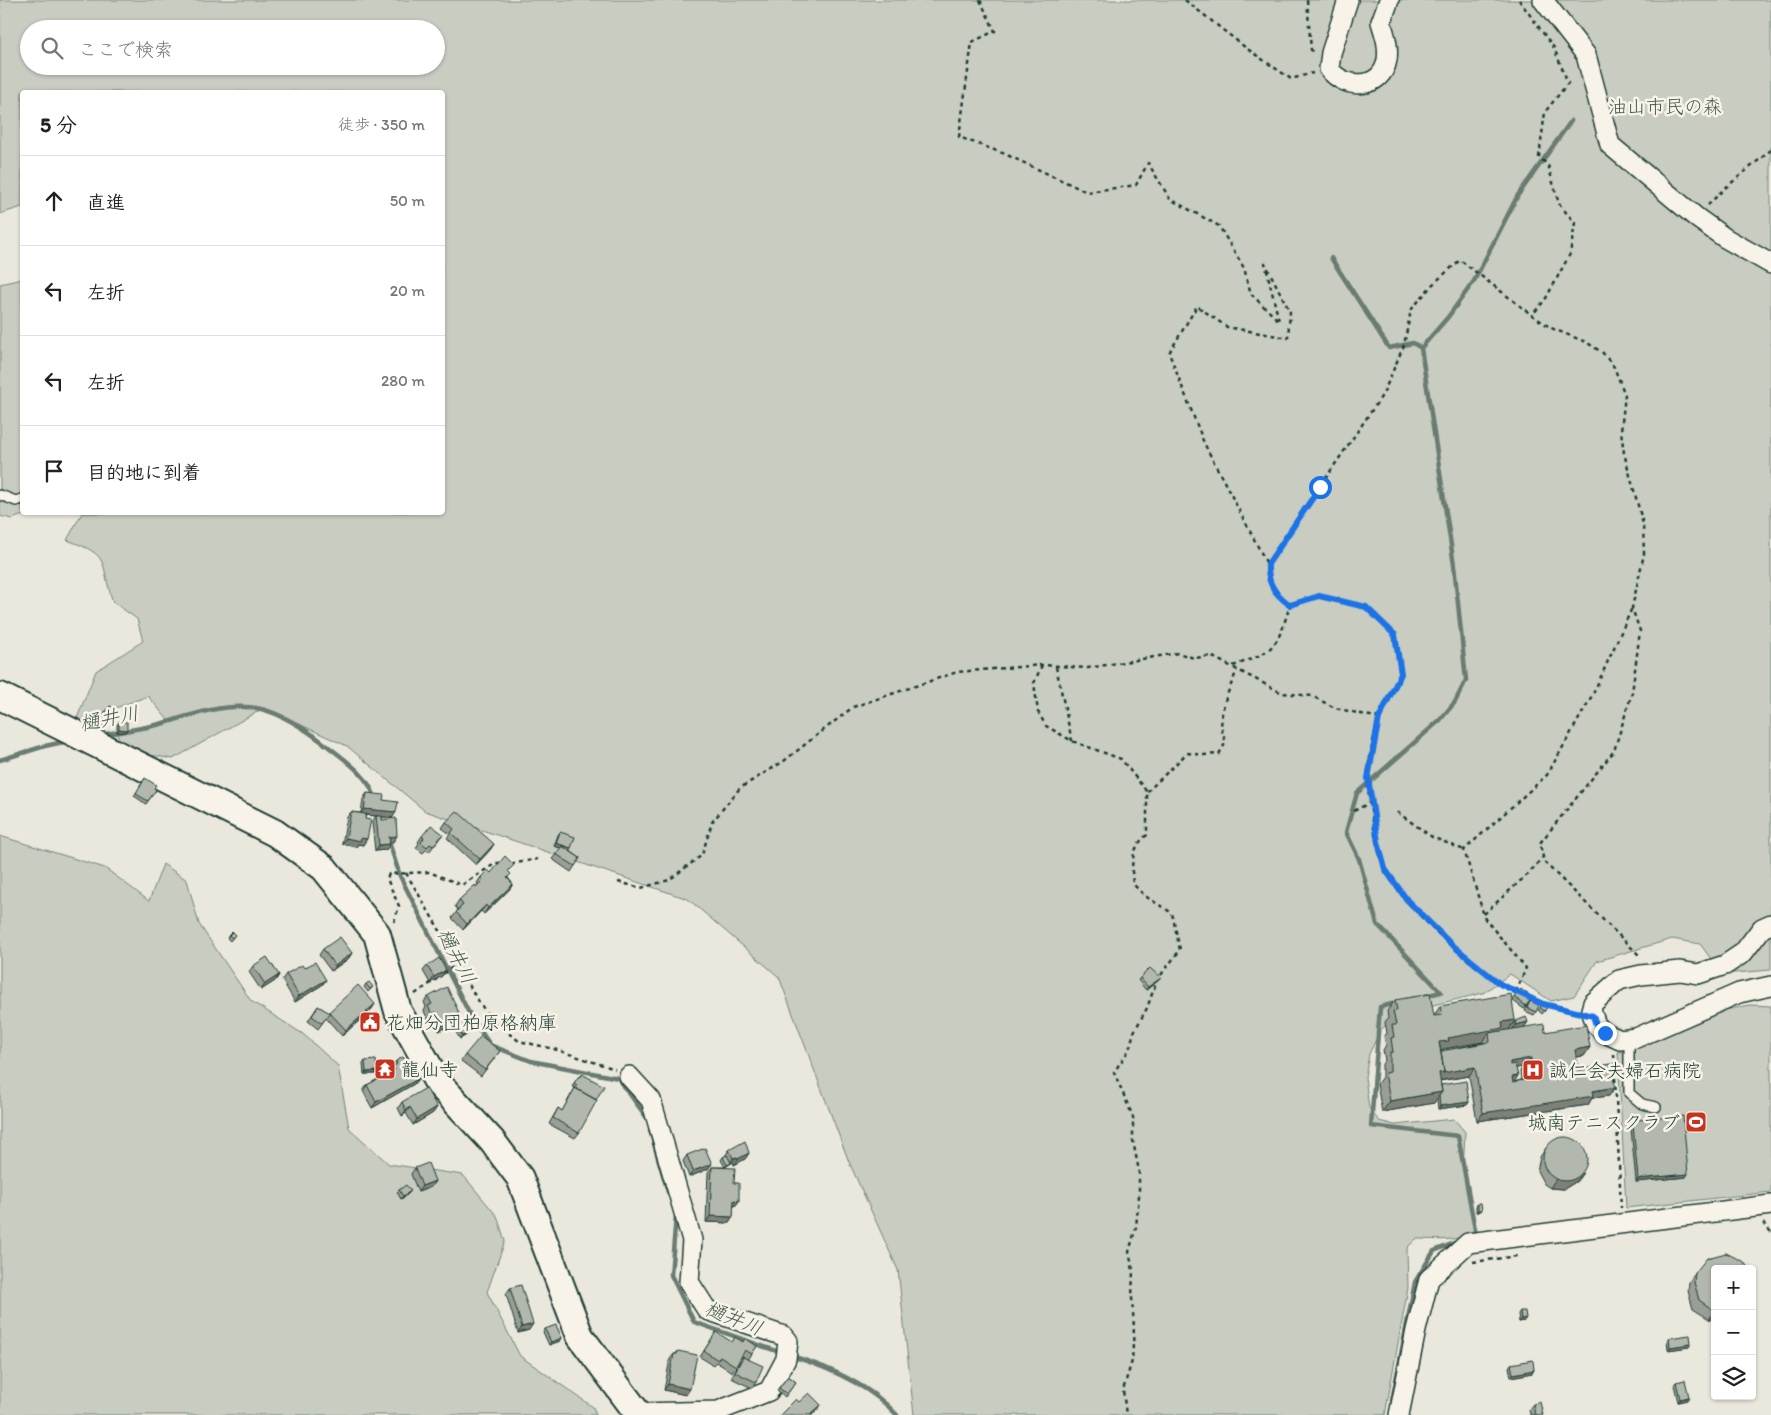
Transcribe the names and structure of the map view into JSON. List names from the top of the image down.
{
  "water": ["樋井川"],
  "parks": ["油山市民の森"],
  "places": {
    "public building": ["花畑分団柏原格納庫"],
    "temple": ["龍仙寺"],
    "hospital": ["誠仁会夫婦石病院"],
    "sports": ["城南テニスクラブ"]
  },
  "page": {
    "search": "ここで検索",
    "heading": ["5 分", "徒歩 · 350 m"],
    "list": [
      ["直進", "50 m"],
      ["左折", "20 m"],
      ["左折", "280 m"],
      "目的地に到着"
    ],
    "map_buttons": ["+", "−"]
  }
}
